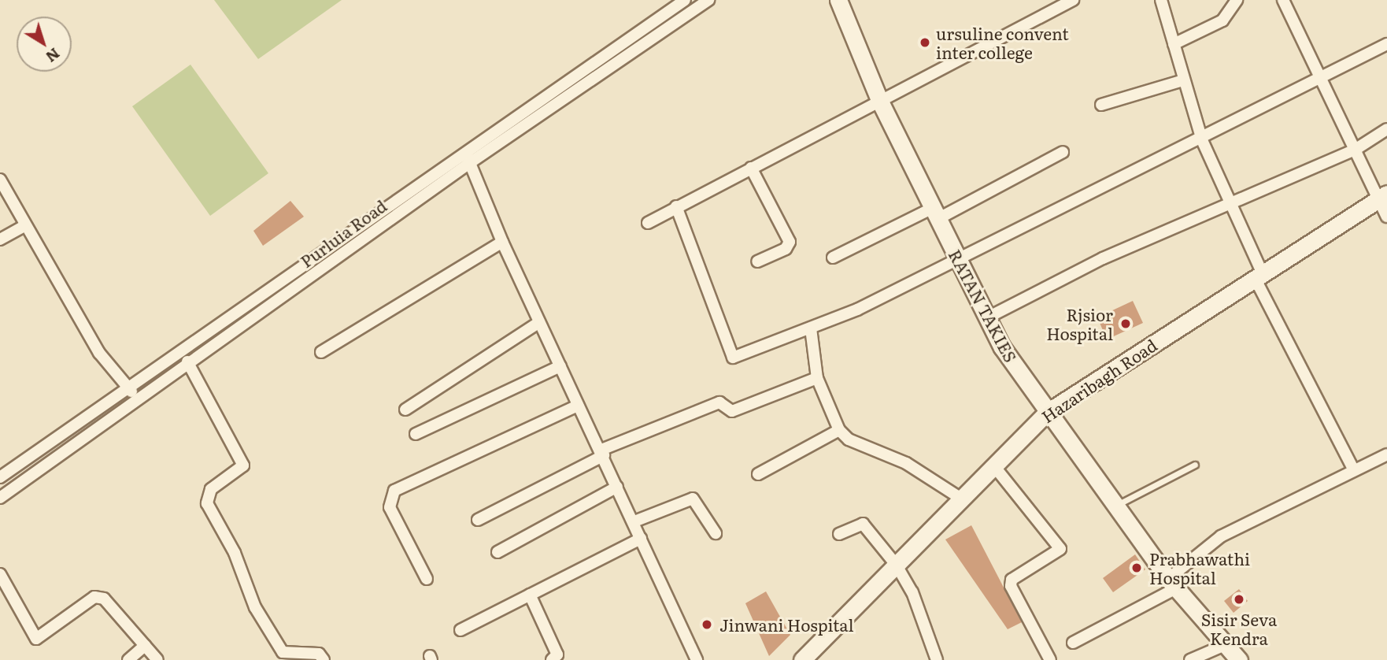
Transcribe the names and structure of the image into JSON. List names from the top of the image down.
{
  "streets": {
    "street": ["Purluia Road", "RATAN TAKIES", "Hazaribagh Road"]
  },
  "crossings": [
    ["RATAN TAKIES", "Hazaribagh Road"]
  ],
  "places": [
    "ursuline convent inter college",
    "Rjsior Hospital",
    "Prabhawathi Hospital",
    "Sisir Seva Kendra",
    "Jinwani Hospital"
  ],
  "north": "bottom right"
}
